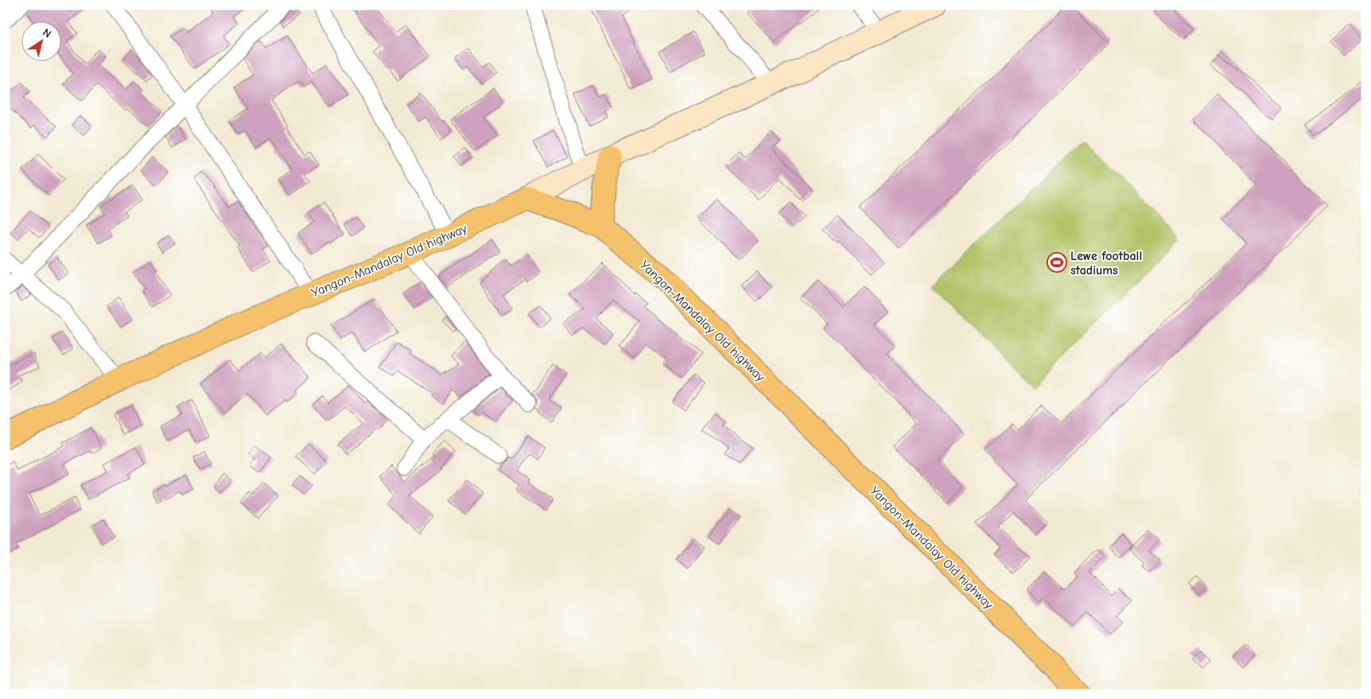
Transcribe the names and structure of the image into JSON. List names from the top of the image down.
{
  "streets": {
    "main road": ["Yangon-Mandalay Old highway"]
  },
  "places": {
    "sports": ["Lewe football stadiums"]
  },
  "north": "top right"
}
